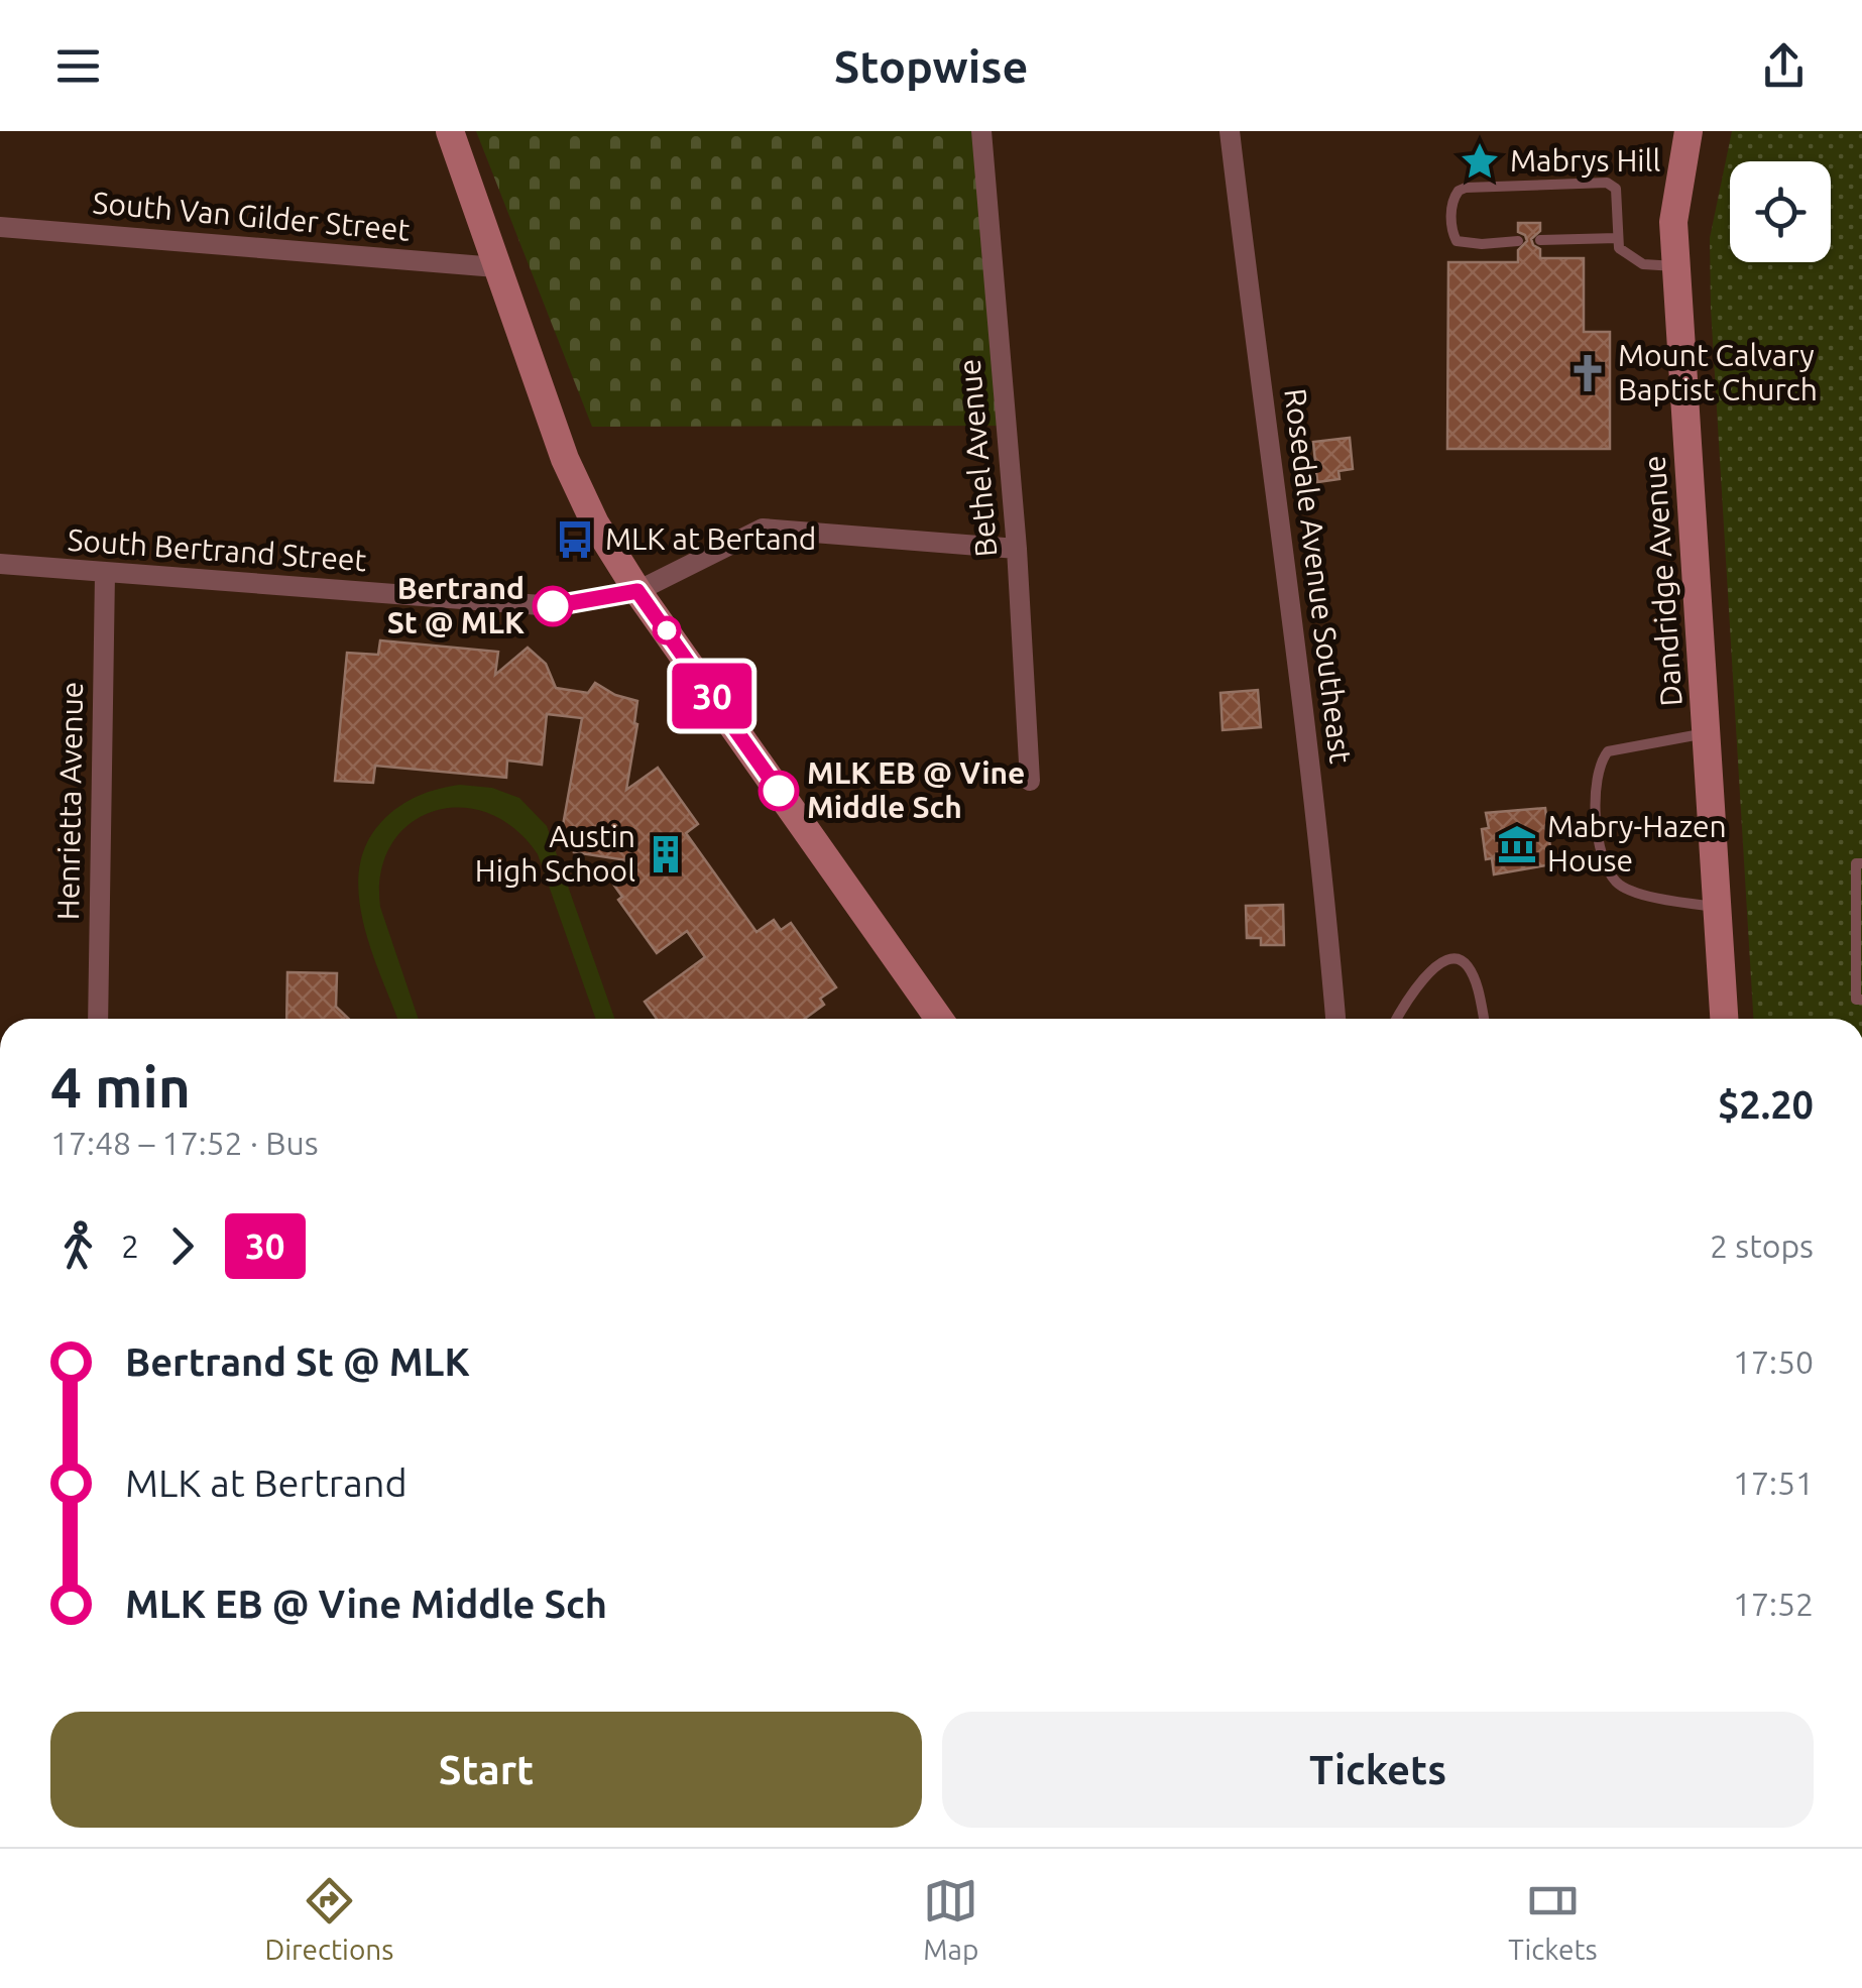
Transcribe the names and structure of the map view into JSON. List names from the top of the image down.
{
  "streets": {
    "main road": ["Dandridge Avenue"],
    "street": [
      "South Van Gilder Street",
      "Bethel Avenue",
      "South Bertrand Street",
      "Rosedale Avenue Southeast",
      "Henrietta Avenue"
    ]
  },
  "crossings": [
    ["Bethel Avenue", "South Bertrand Street"],
    ["South Bertrand Street", "Henrietta Avenue"]
  ],
  "places": {
    "place": ["Mabrys Hill"],
    "church": ["Mount Calvary Baptist Church"],
    "bus stop": ["MLK at Bertand"],
    "other": ["Bertrand St @ MLK", "MLK EB @ Vine Middle Sch"],
    "museum": ["Mabry-Hazen House"],
    "building": ["Austin High School"]
  },
  "lines": ["bus line 30"],
  "page": {
    "header": "Stopwise",
    "on_map": "30",
    "heading": ["4 min", "17:48 – 17:52 · Bus", "$2.20"],
    "legs": ["2", "30", "2 stops"],
    "list": [
      {
        "name": "Bertrand St @ MLK",
        "value": "17:50"
      },
      {
        "name": "MLK at Bertrand",
        "value": "17:51"
      },
      {
        "name": "MLK EB @ Vine Middle Sch",
        "value": "17:52"
      }
    ],
    "buttons": ["Start", "Tickets"],
    "tabs": ["Directions", "Map", "Tickets"]
  }
}
